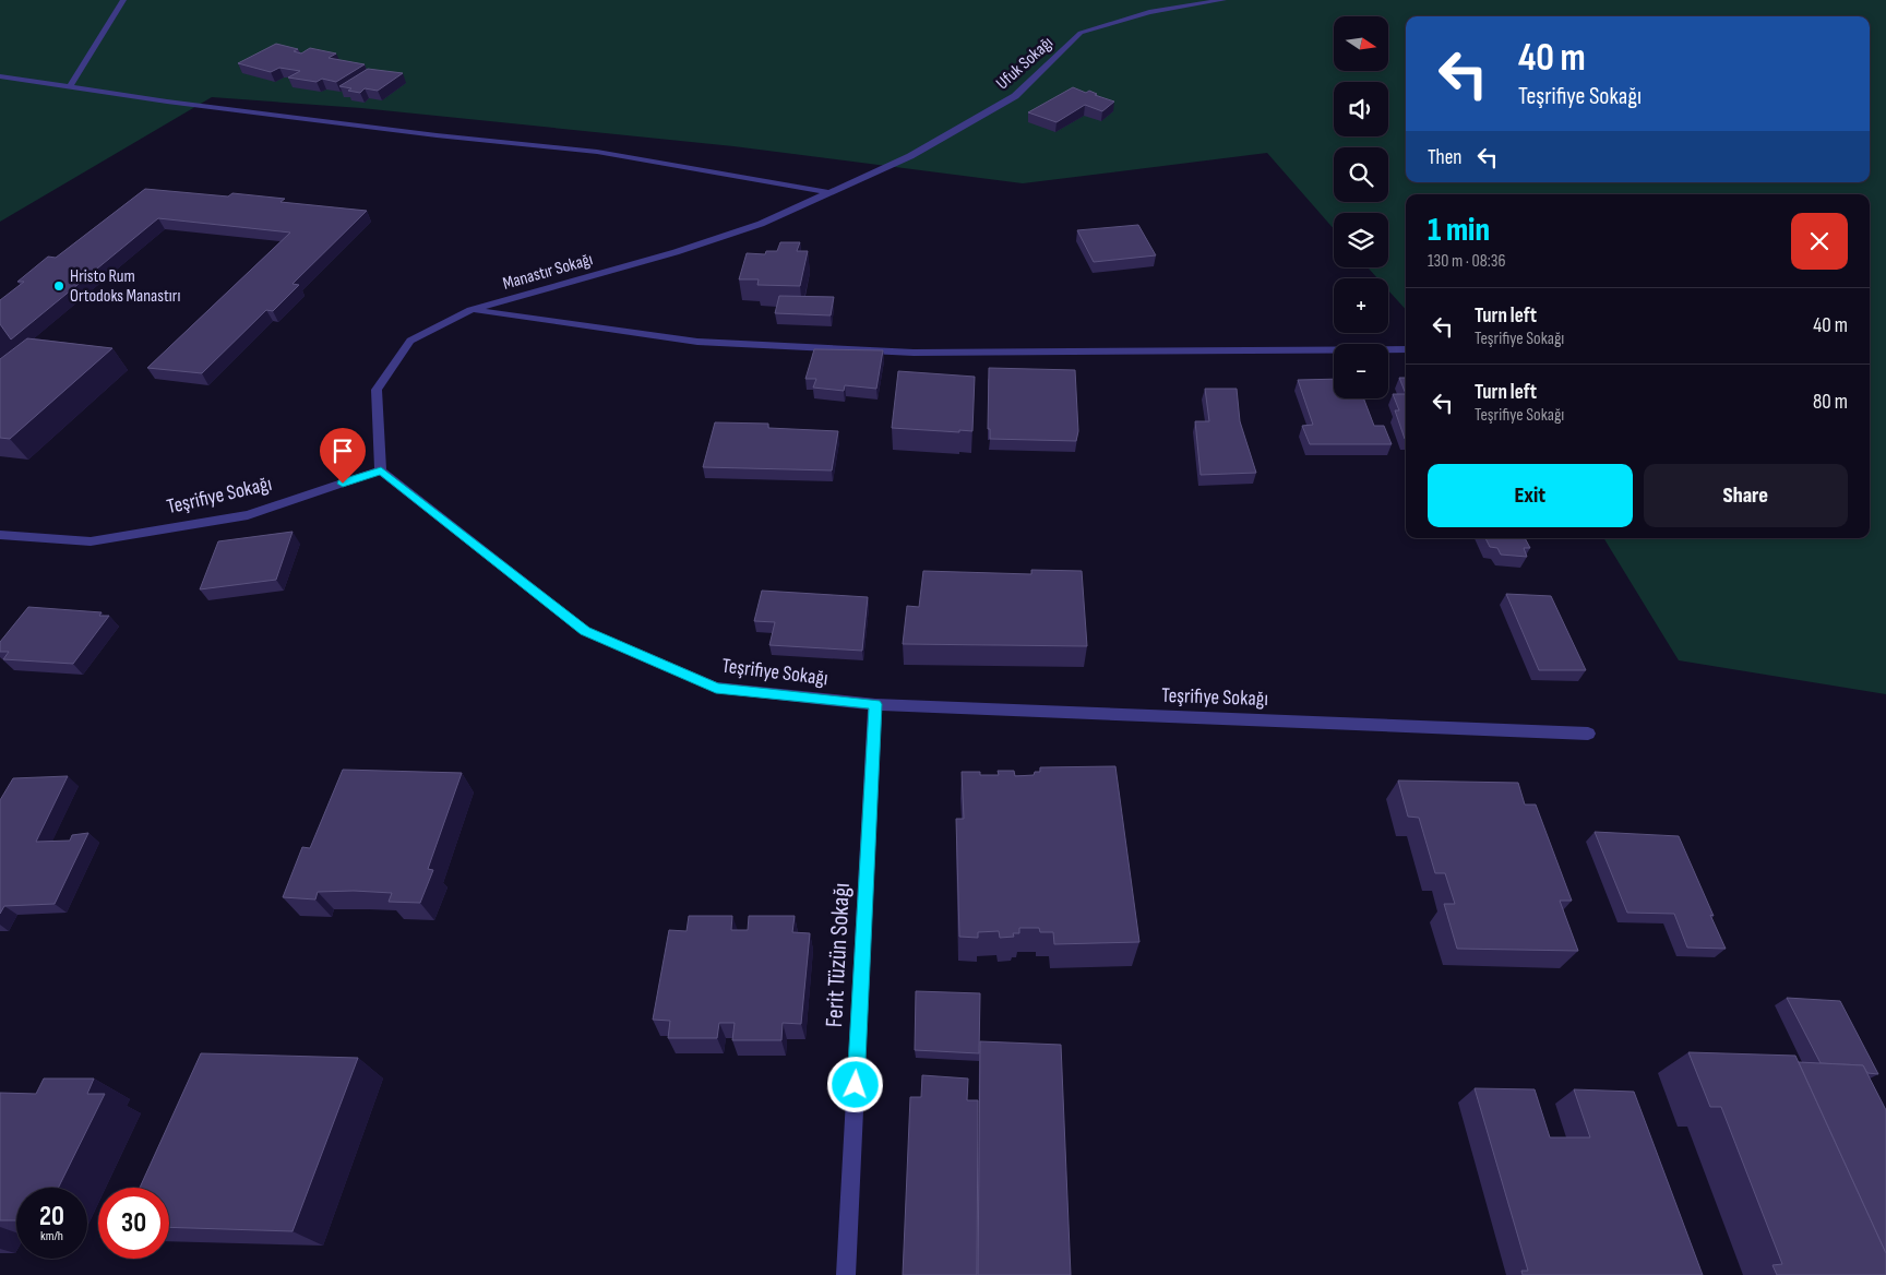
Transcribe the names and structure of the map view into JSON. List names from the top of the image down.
{
  "streets": {
    "street": [
      "Ufuk Sokağı",
      "Manastır Sokağı",
      "Teşrifiye Sokağı",
      "Ferit Tüzün Sokağı"
    ]
  },
  "crossings": [
    ["Ufuk Sokağı", "Manastır Sokağı"],
    ["Manastır Sokağı", "Teşrifiye Sokağı"],
    ["Teşrifiye Sokağı", "Ferit Tüzün Sokağı"]
  ],
  "places": ["Hristo Rum Ortodoks Manastırı"],
  "north": "right",
  "page": {
    "map_buttons": ["+", "−"],
    "turn": ["40 m", "Teşrifiye Sokağı"],
    "then": "Then",
    "heading": ["1 min", "130 m · 08:36"],
    "list": [
      {
        "name": "Turn left",
        "note": "Teşrifiye Sokağı",
        "value": "40 m"
      },
      {
        "name": "Turn left",
        "note": "Teşrifiye Sokağı",
        "value": "80 m"
      }
    ],
    "buttons": ["Exit", "Share"],
    "speed": "20 km/h",
    "limit": "30"
  }
}
